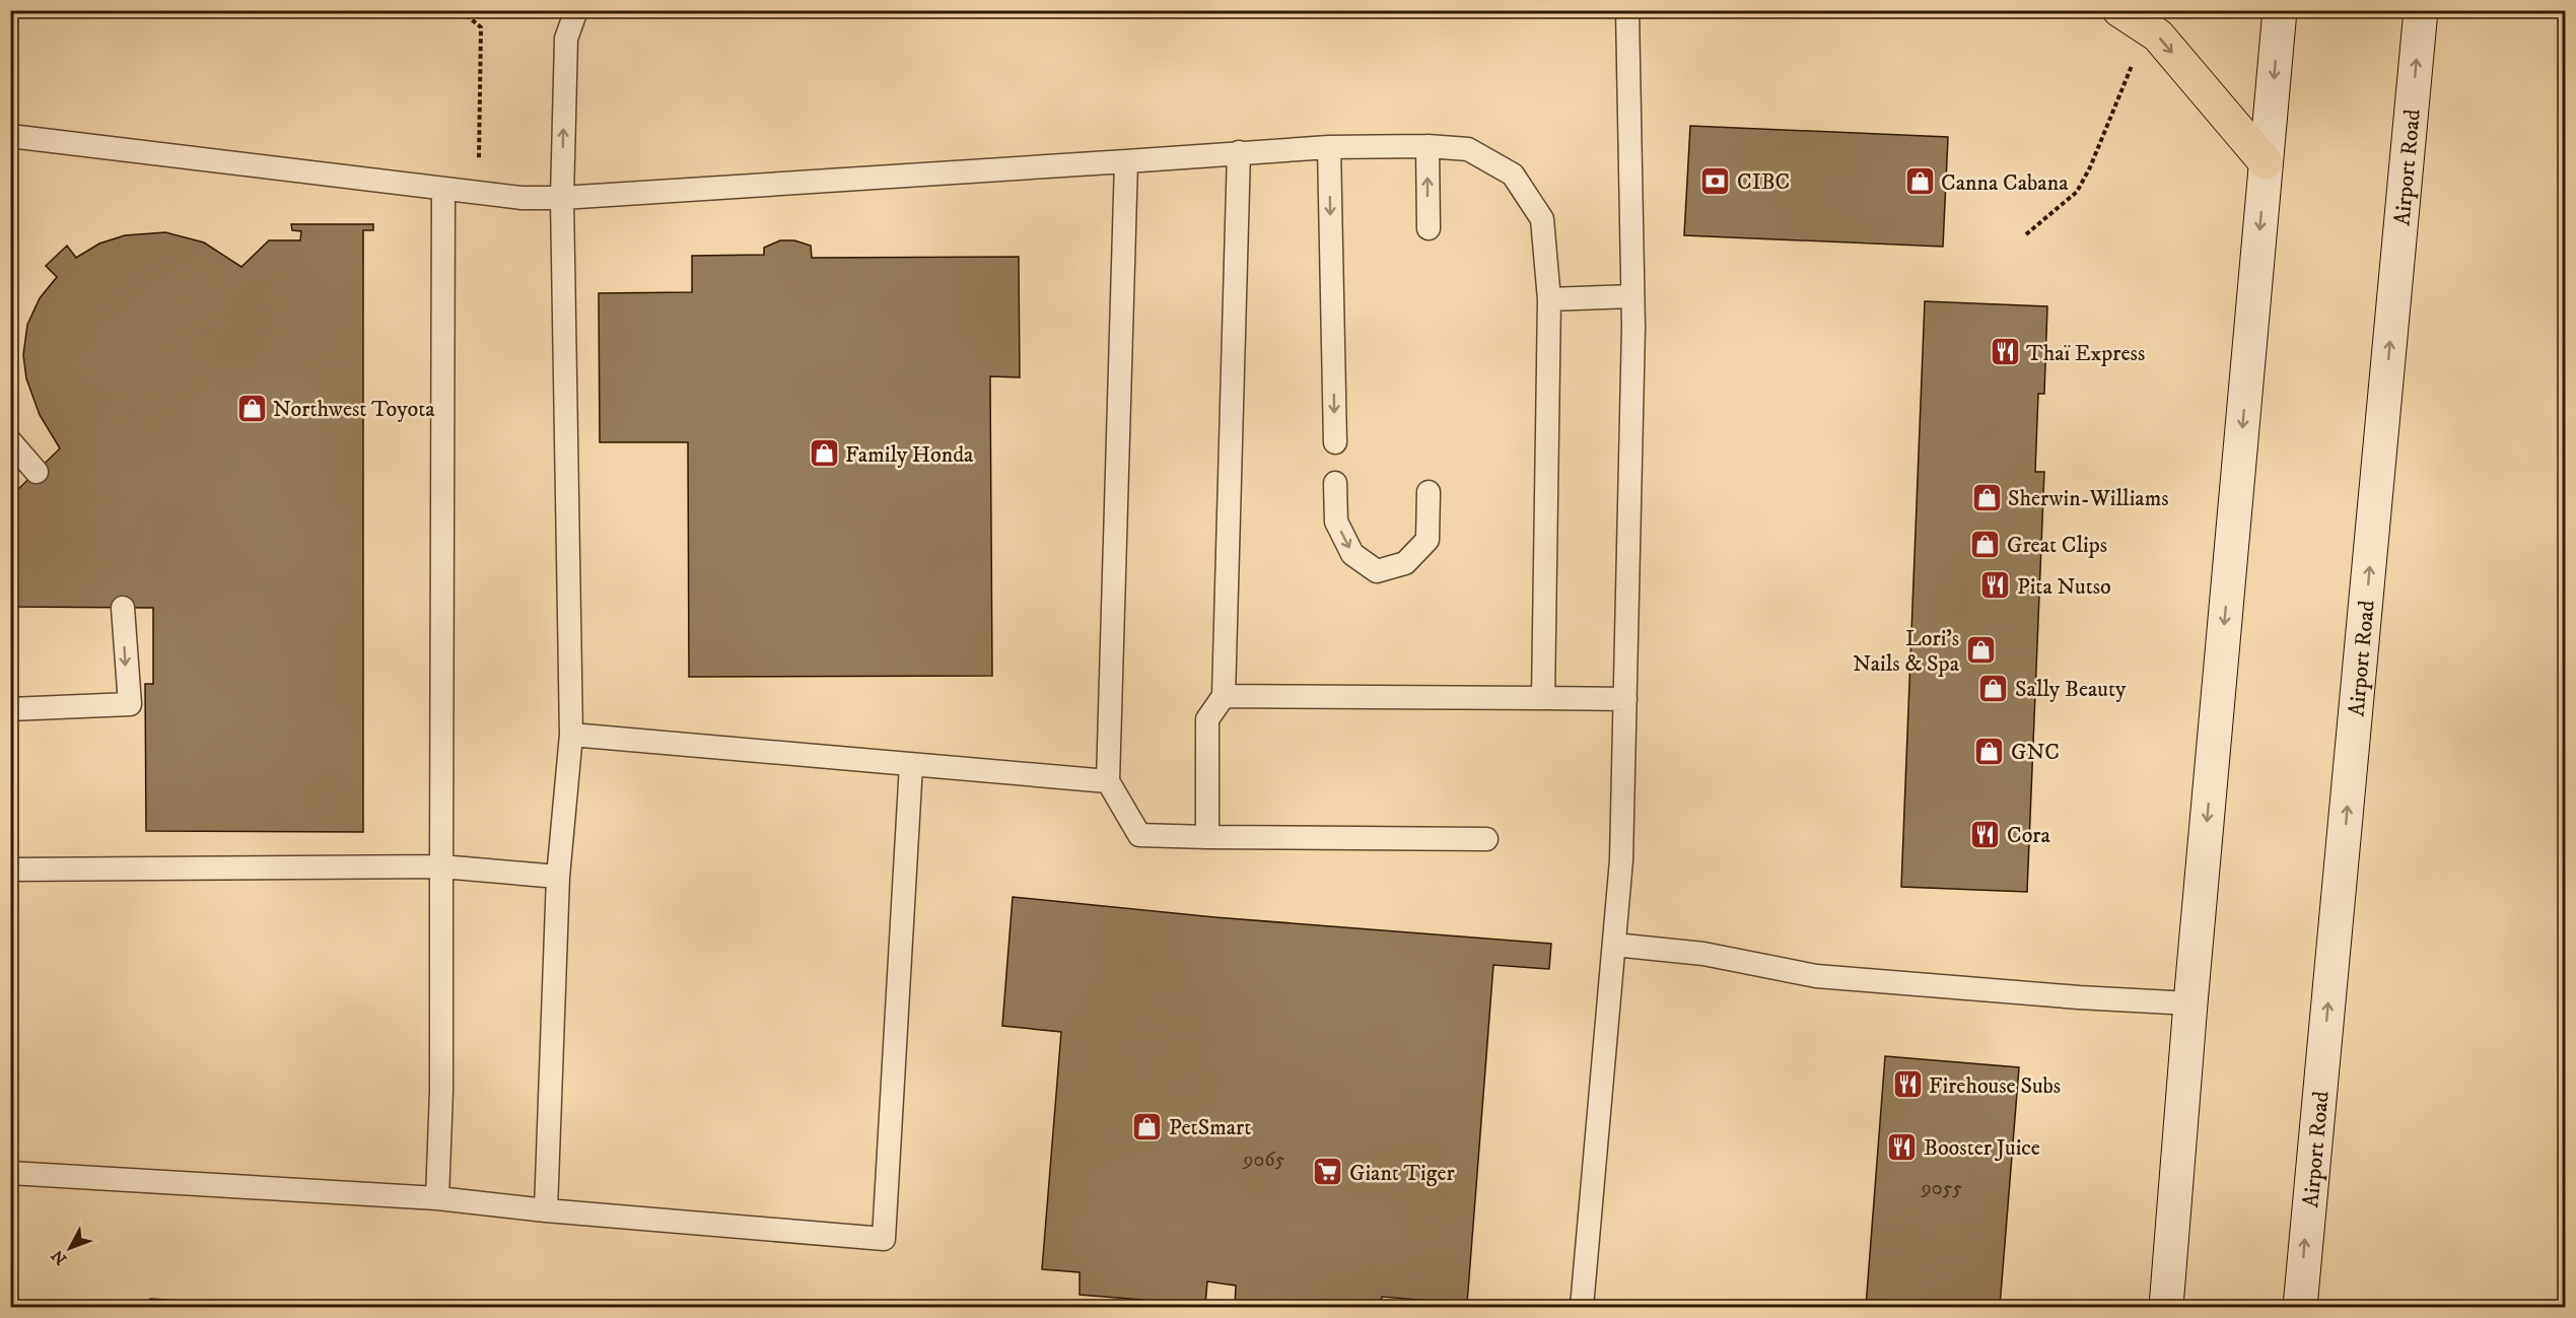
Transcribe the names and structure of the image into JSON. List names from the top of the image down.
{
  "streets": {
    "main road": ["Airport Road"]
  },
  "places": {
    "bank": ["CIBC"],
    "shop": [
      "Canna Cabana",
      "Northwest Toyota",
      "Family Honda",
      "Sherwin-Williams",
      "Great Clips",
      "Lori's Nails & Spa",
      "Sally Beauty",
      "GNC",
      "PetSmart"
    ],
    "restaurant": [
      "Thaï Express",
      "Pita Nutso",
      "Cora",
      "Firehouse Subs",
      "Booster Juice"
    ],
    "supermarket": ["Giant Tiger"]
  },
  "house_numbers": ["9065", "9055"],
  "north": "bottom left"
}
